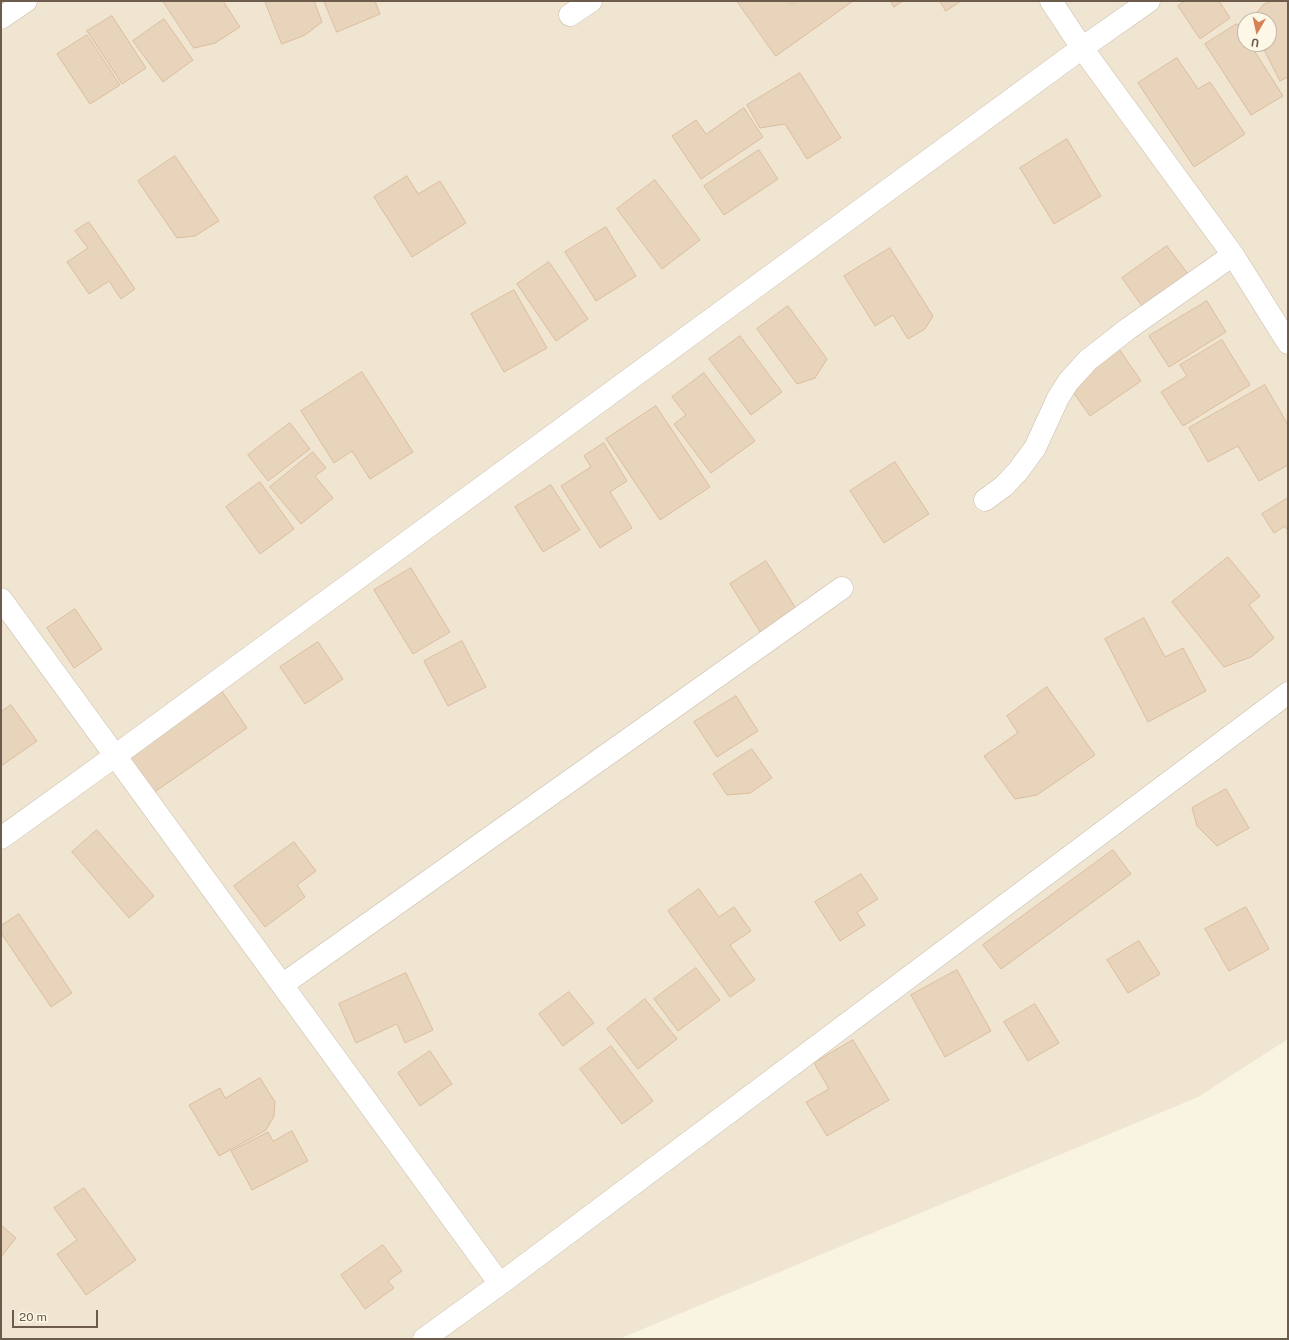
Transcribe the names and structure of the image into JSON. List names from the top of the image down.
{
  "scale_bar": "20 m",
  "north": "bottom"
}
